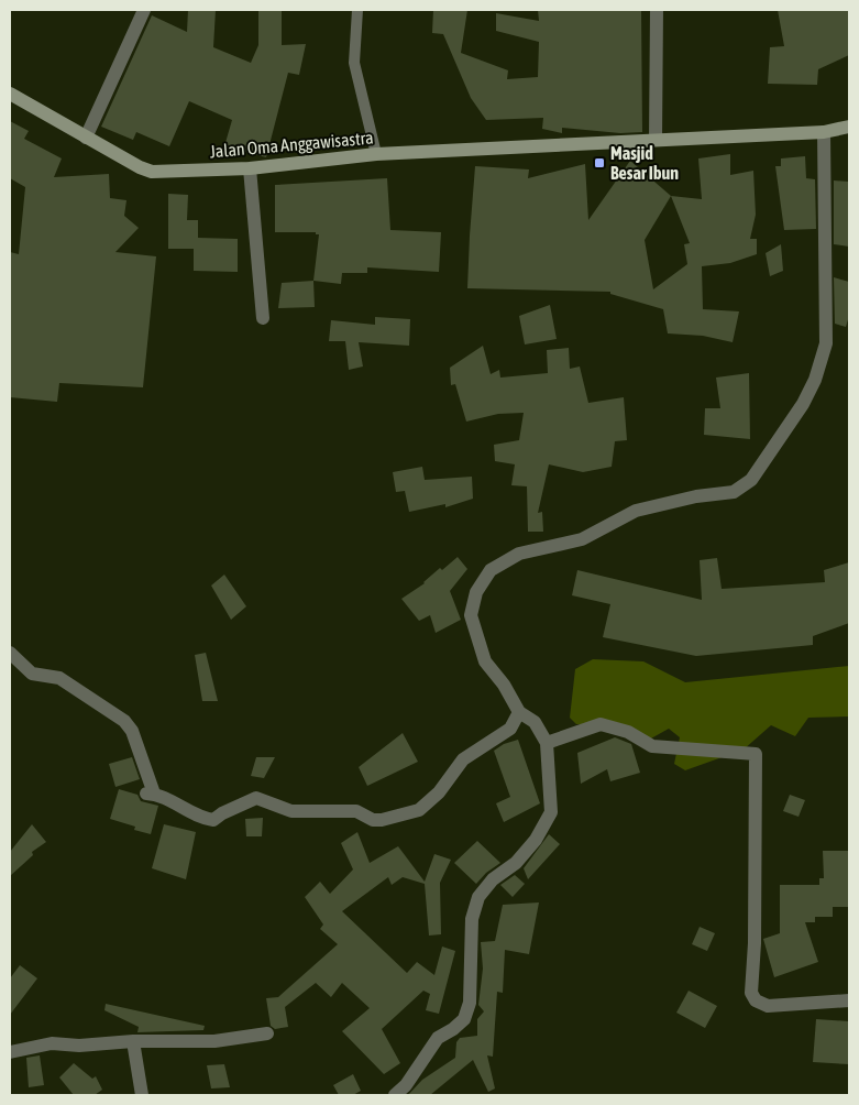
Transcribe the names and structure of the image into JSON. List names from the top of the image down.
{
  "streets": {
    "main road": ["Jalan Oma Anggawisastra"]
  },
  "places": {
    "transit": ["Masjid Besar Ibun"]
  }
}
